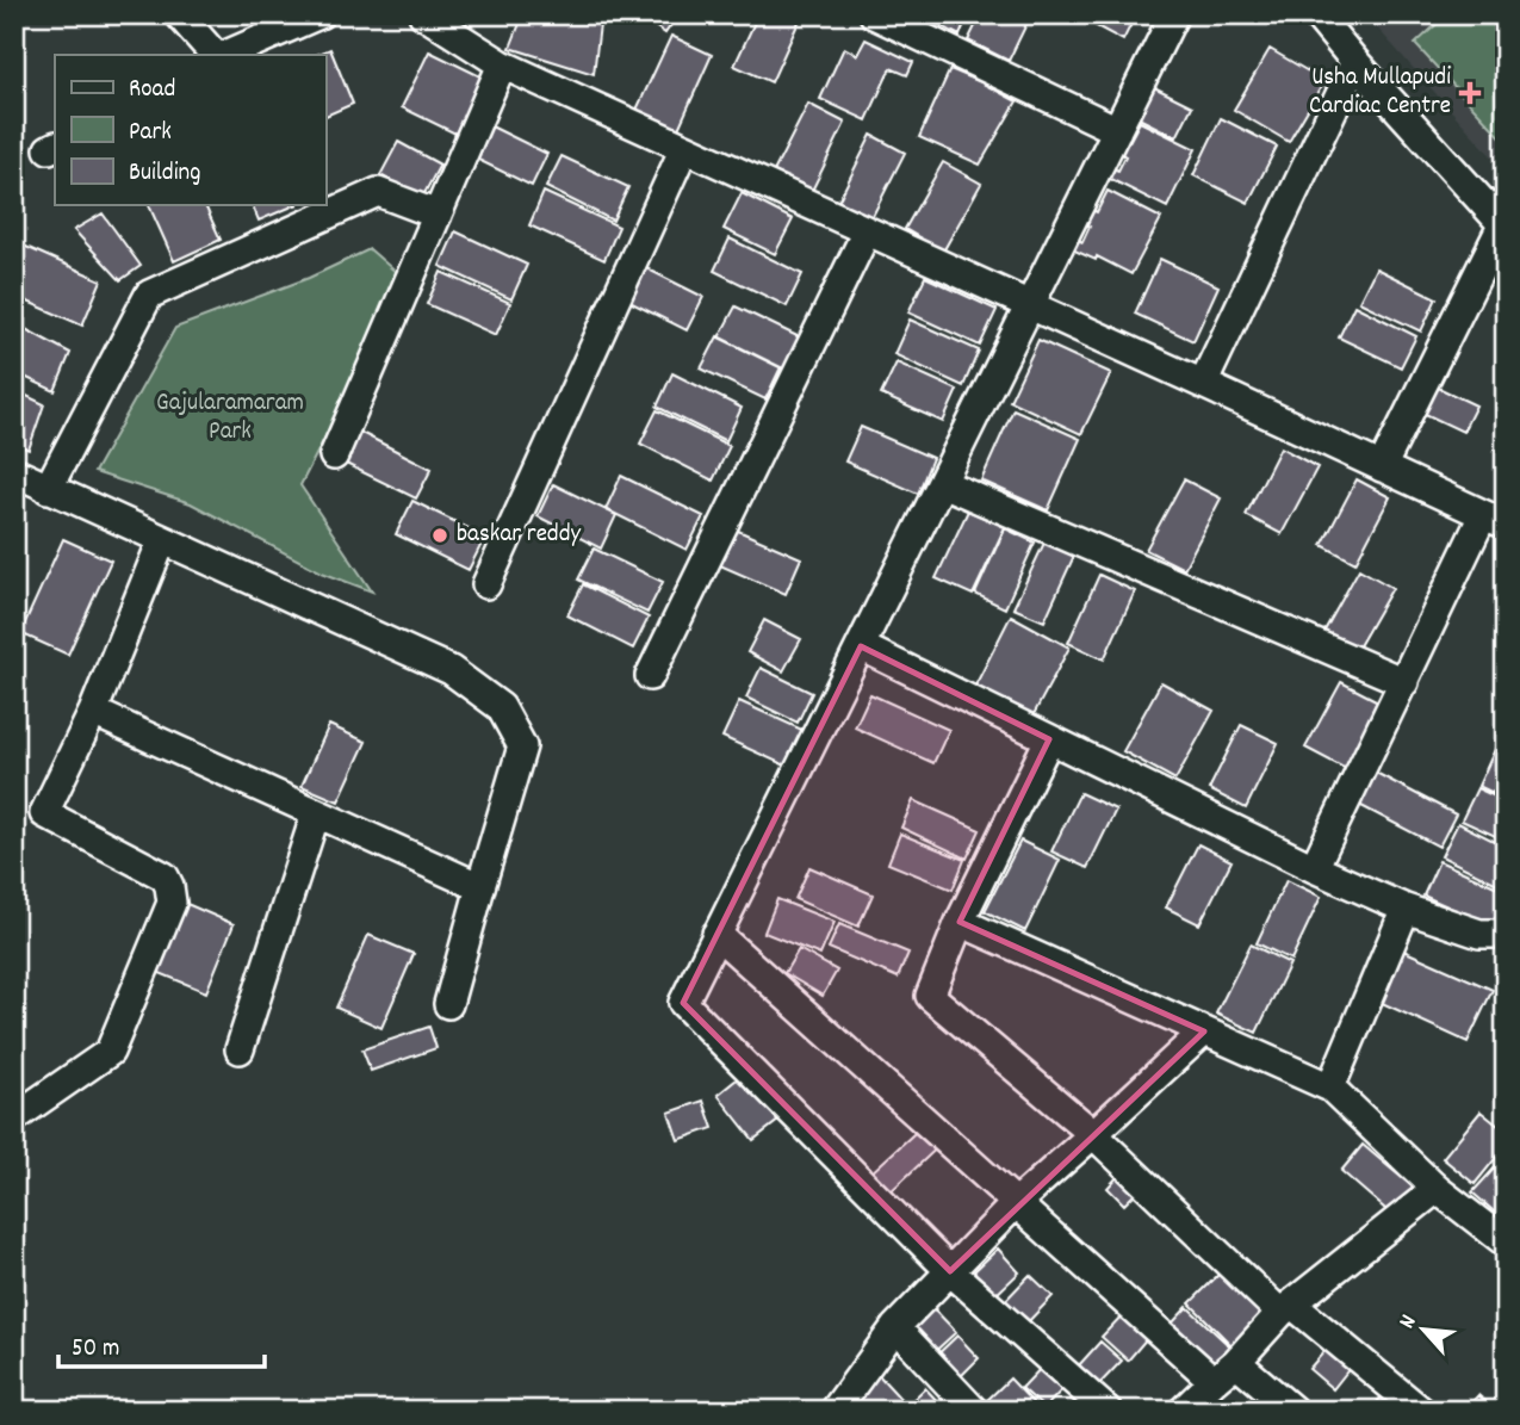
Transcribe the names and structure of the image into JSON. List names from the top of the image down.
{
  "parks": ["Gajularamaram Park"],
  "places": {
    "health": ["Usha Mullapudi Cardiac Centre"],
    "other": ["baskar reddy"]
  },
  "legend": ["Road", "Park", "Building"],
  "scale_bar": "50 m",
  "north": "top left"
}
